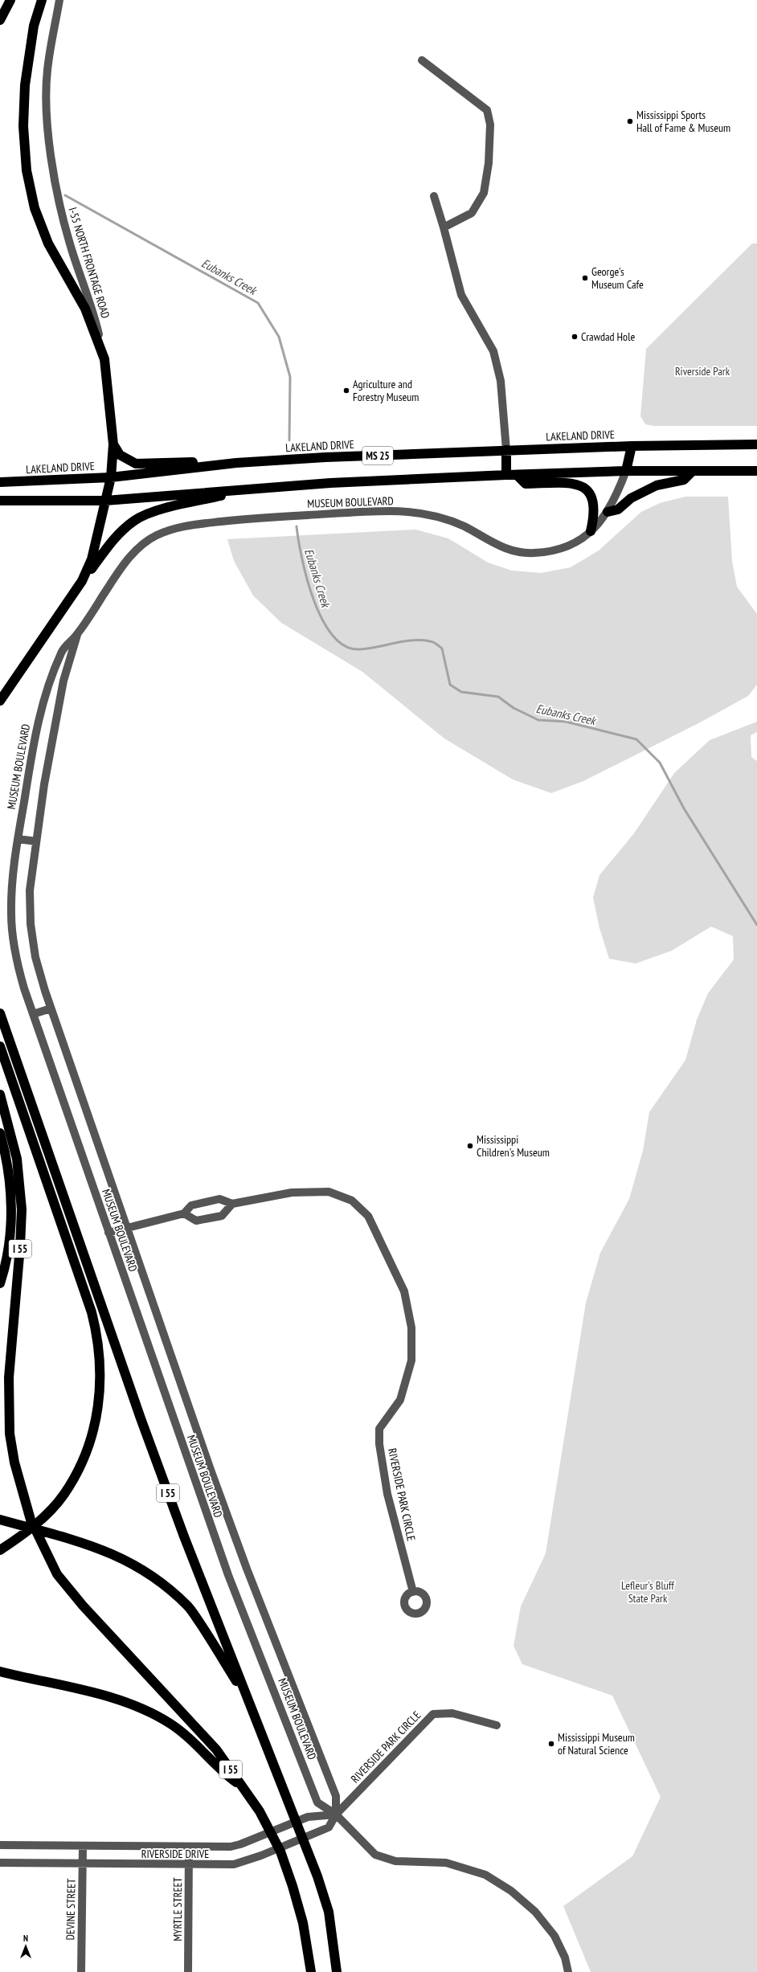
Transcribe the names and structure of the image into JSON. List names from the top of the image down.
{
  "streets": {
    "highway": ["LAKELAND DRIVE", "MS 25", "I 55"],
    "street": [
      "I-55 NORTH FRONTAGE ROAD",
      "MUSEUM BOULEVARD",
      "RIVERSIDE PARK CIRCLE",
      "RIVERSIDE DRIVE",
      "DEVINE STREET",
      "MYRTLE STREET"
    ]
  },
  "crossings": [
    ["MS 25", "MUSEUM BOULEVARD"],
    ["MUSEUM BOULEVARD", "RIVERSIDE PARK CIRCLE"],
    ["MUSEUM BOULEVARD", "RIVERSIDE DRIVE"],
    ["RIVERSIDE PARK CIRCLE", "RIVERSIDE DRIVE"],
    ["RIVERSIDE DRIVE", "DEVINE STREET"],
    ["RIVERSIDE DRIVE", "MYRTLE STREET"]
  ],
  "water": ["Eubanks Creek"],
  "parks": ["Riverside Park", "Lefleur's Bluff State Park"],
  "places": [
    "Mississippi Sports Hall of Fame & Museum",
    "George's Museum Cafe",
    "Crawdad Hole",
    "Agriculture and Forestry Museum",
    "Mississippi Children's Museum",
    "Mississippi Museum of Natural Science"
  ],
  "north": "top"
}
